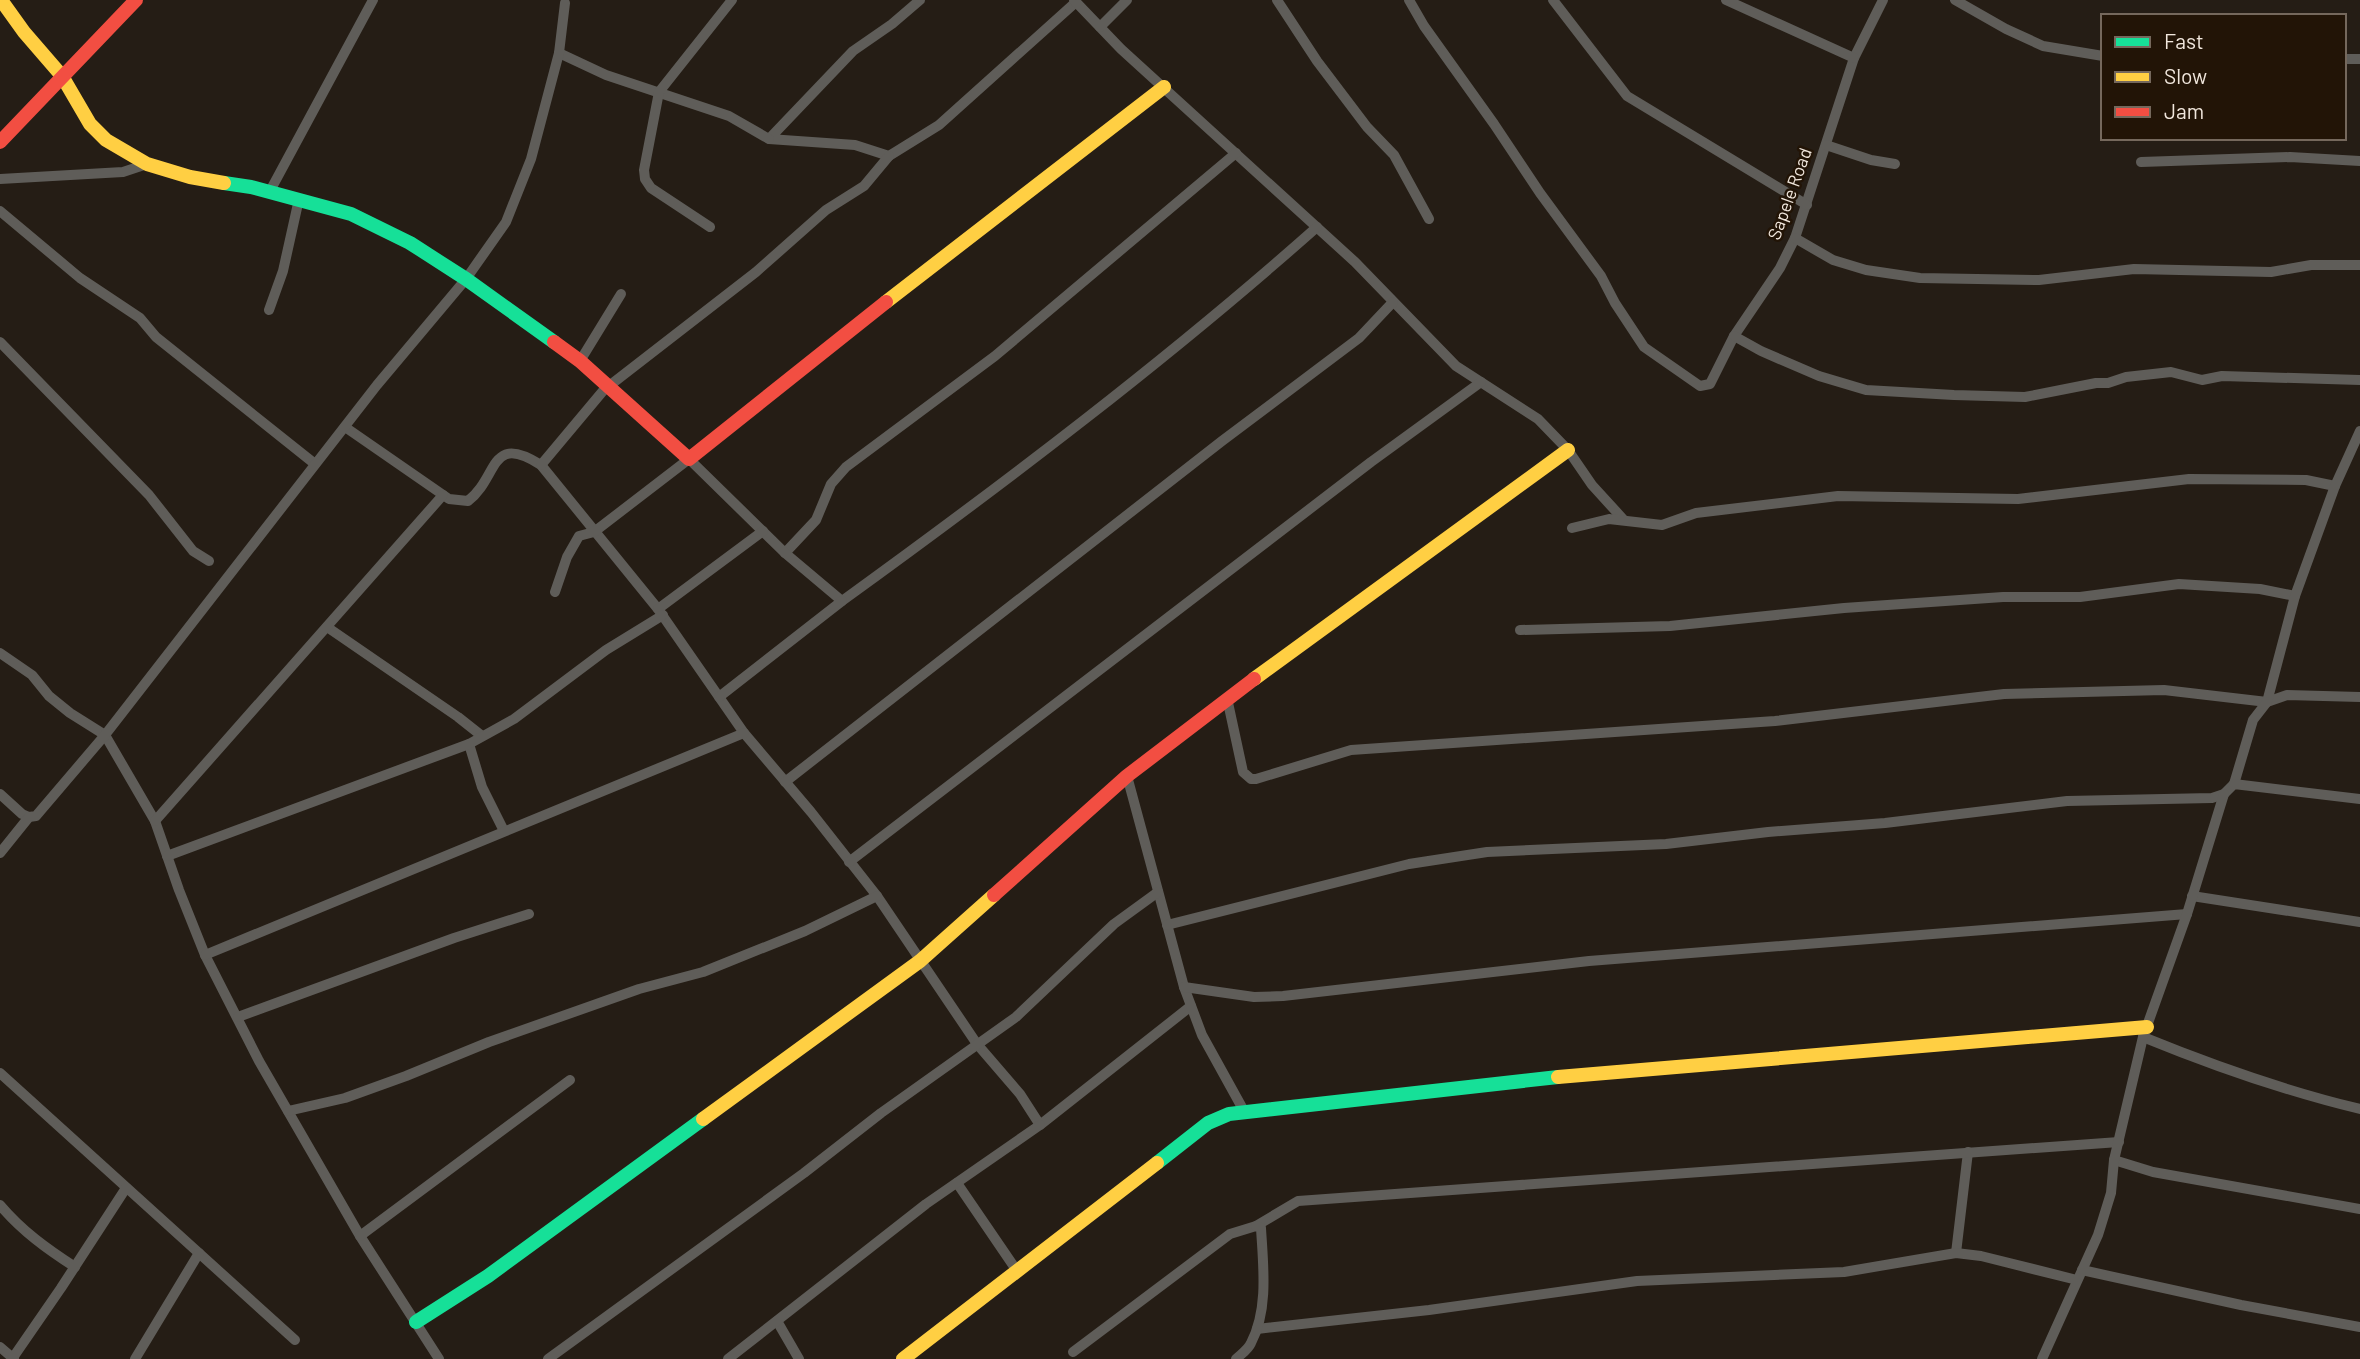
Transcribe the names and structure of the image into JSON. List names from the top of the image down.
{
  "streets": {
    "street": ["Sapele Road"]
  },
  "legend": ["Fast", "Slow", "Jam"]
}
